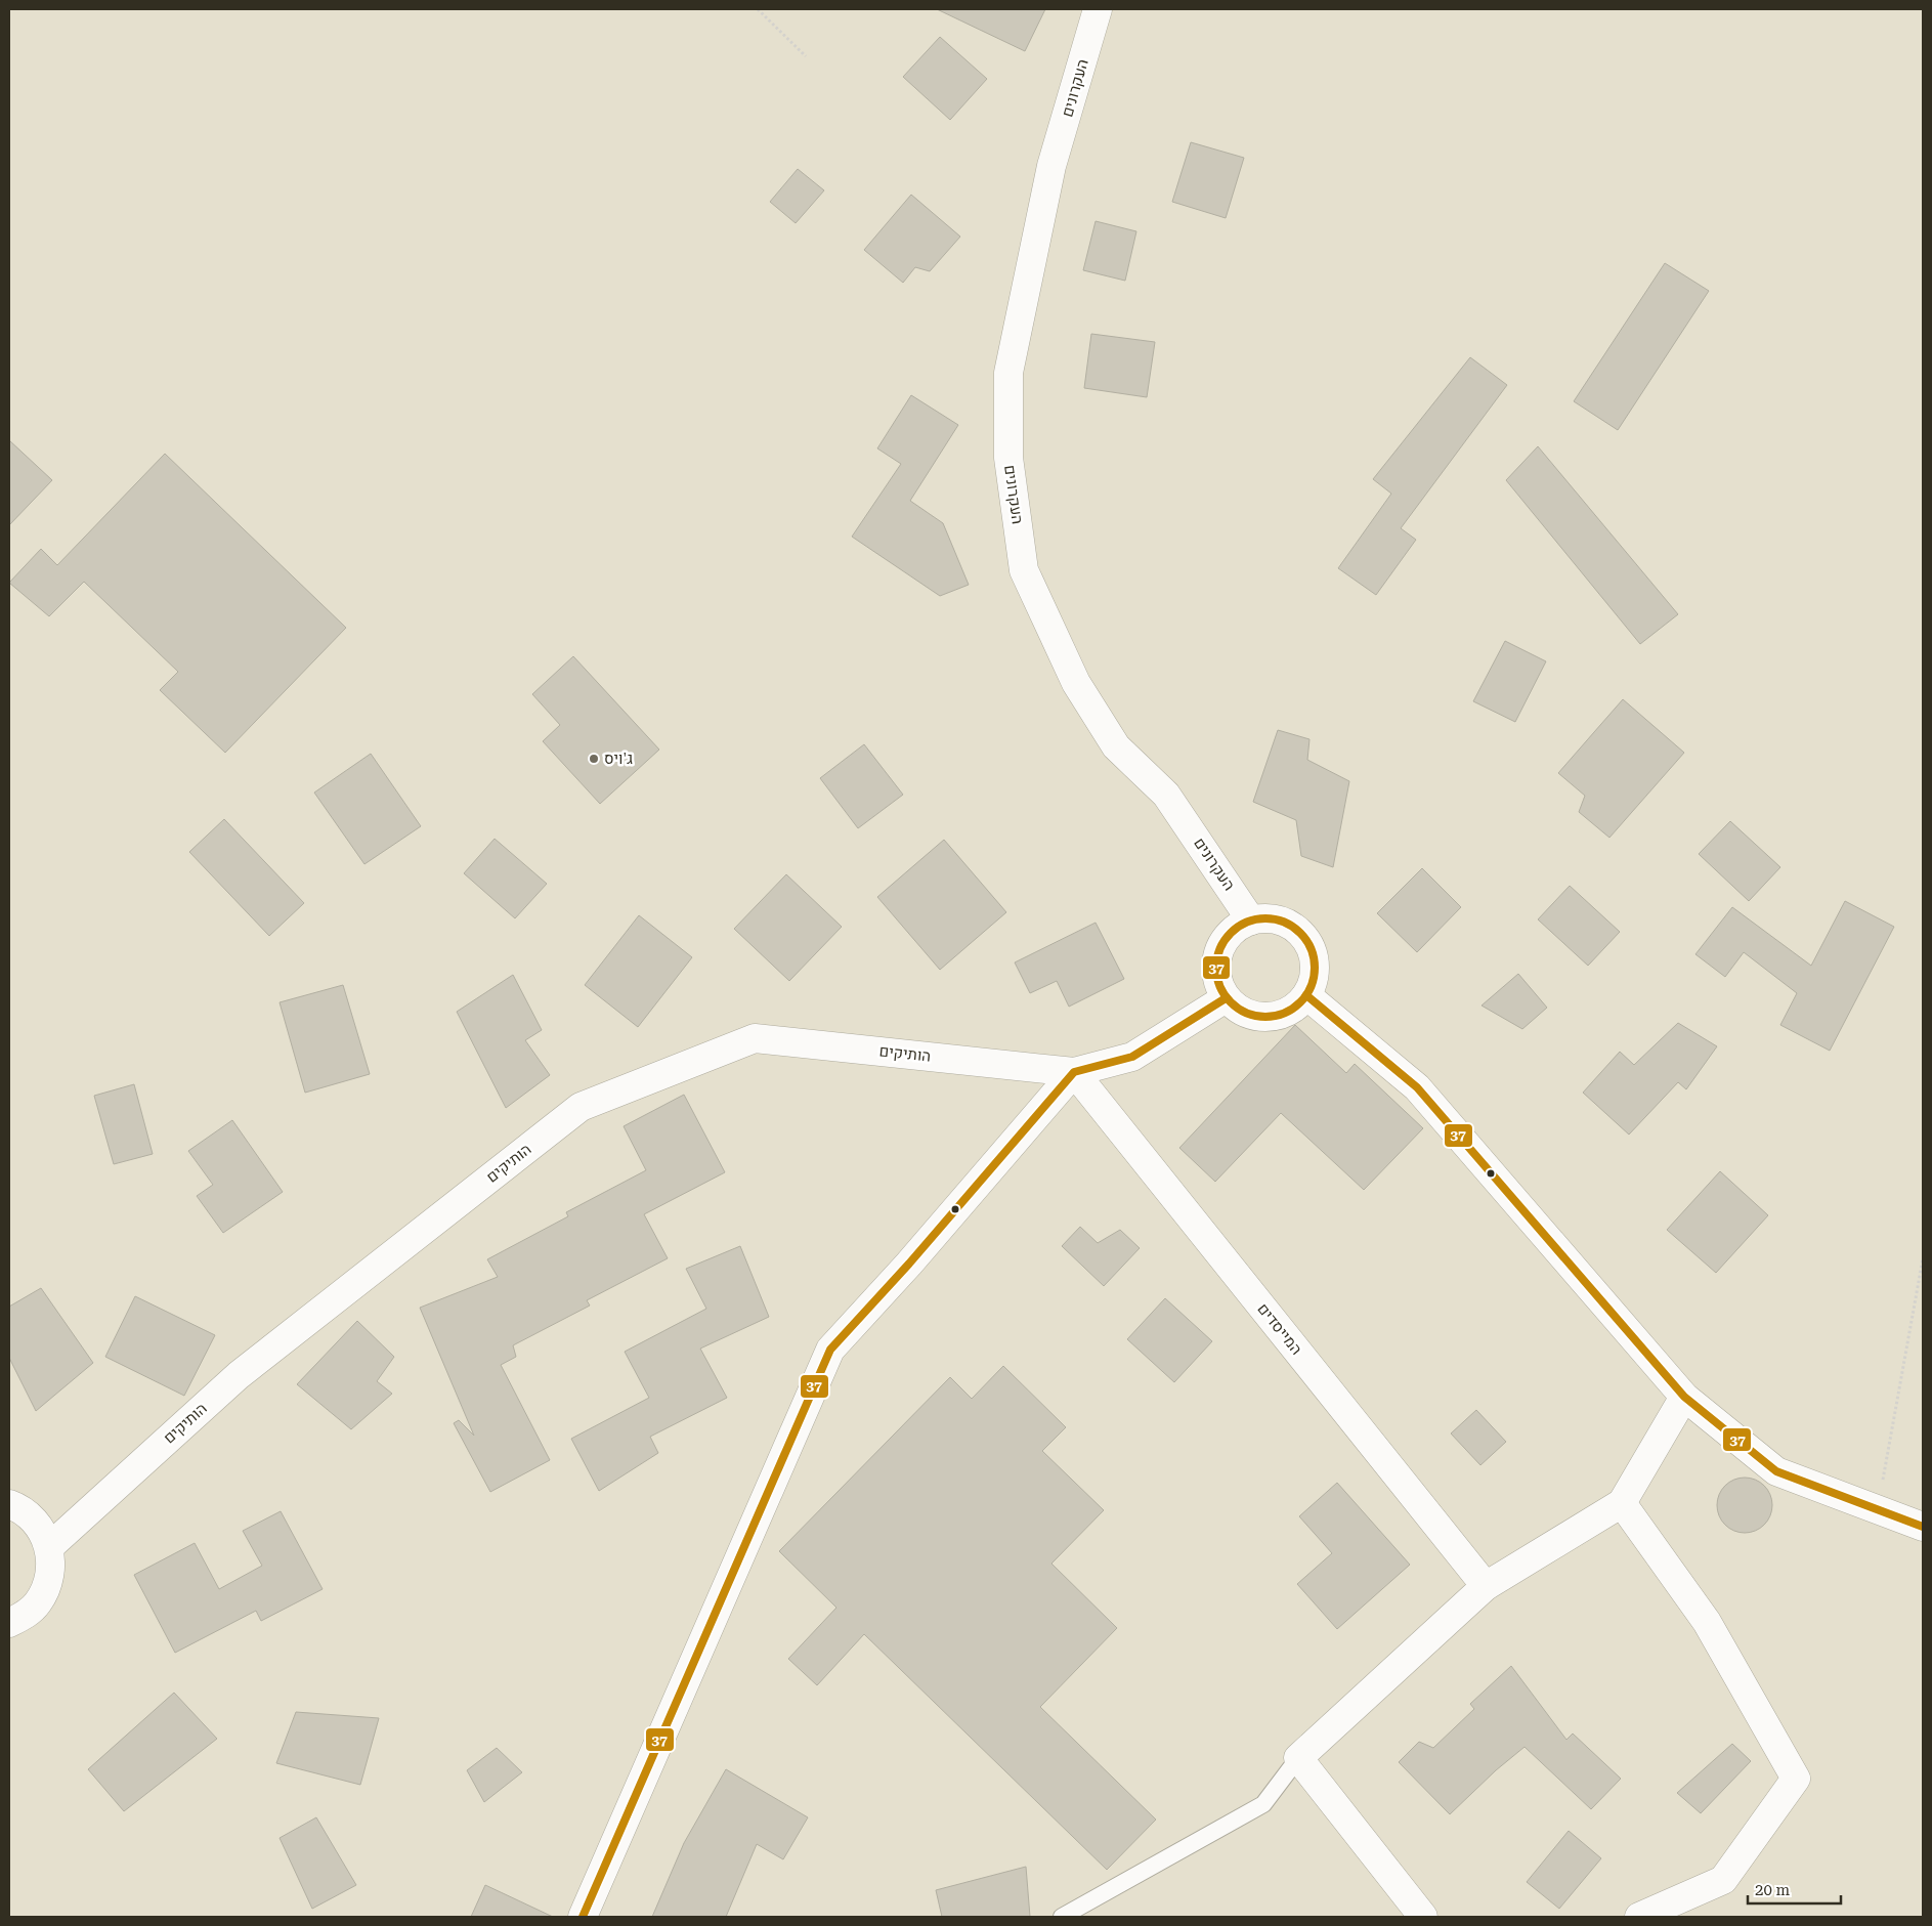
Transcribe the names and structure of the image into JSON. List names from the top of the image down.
{
  "streets": {
    "street": ["העקרונים", "הותיקים", "המייסדים"]
  },
  "crossings": [
    ["הותיקים", "המייסדים"]
  ],
  "places": ["ג'ויס"],
  "lines": ["transit line 37"],
  "scale_bar": "20 m"
}
